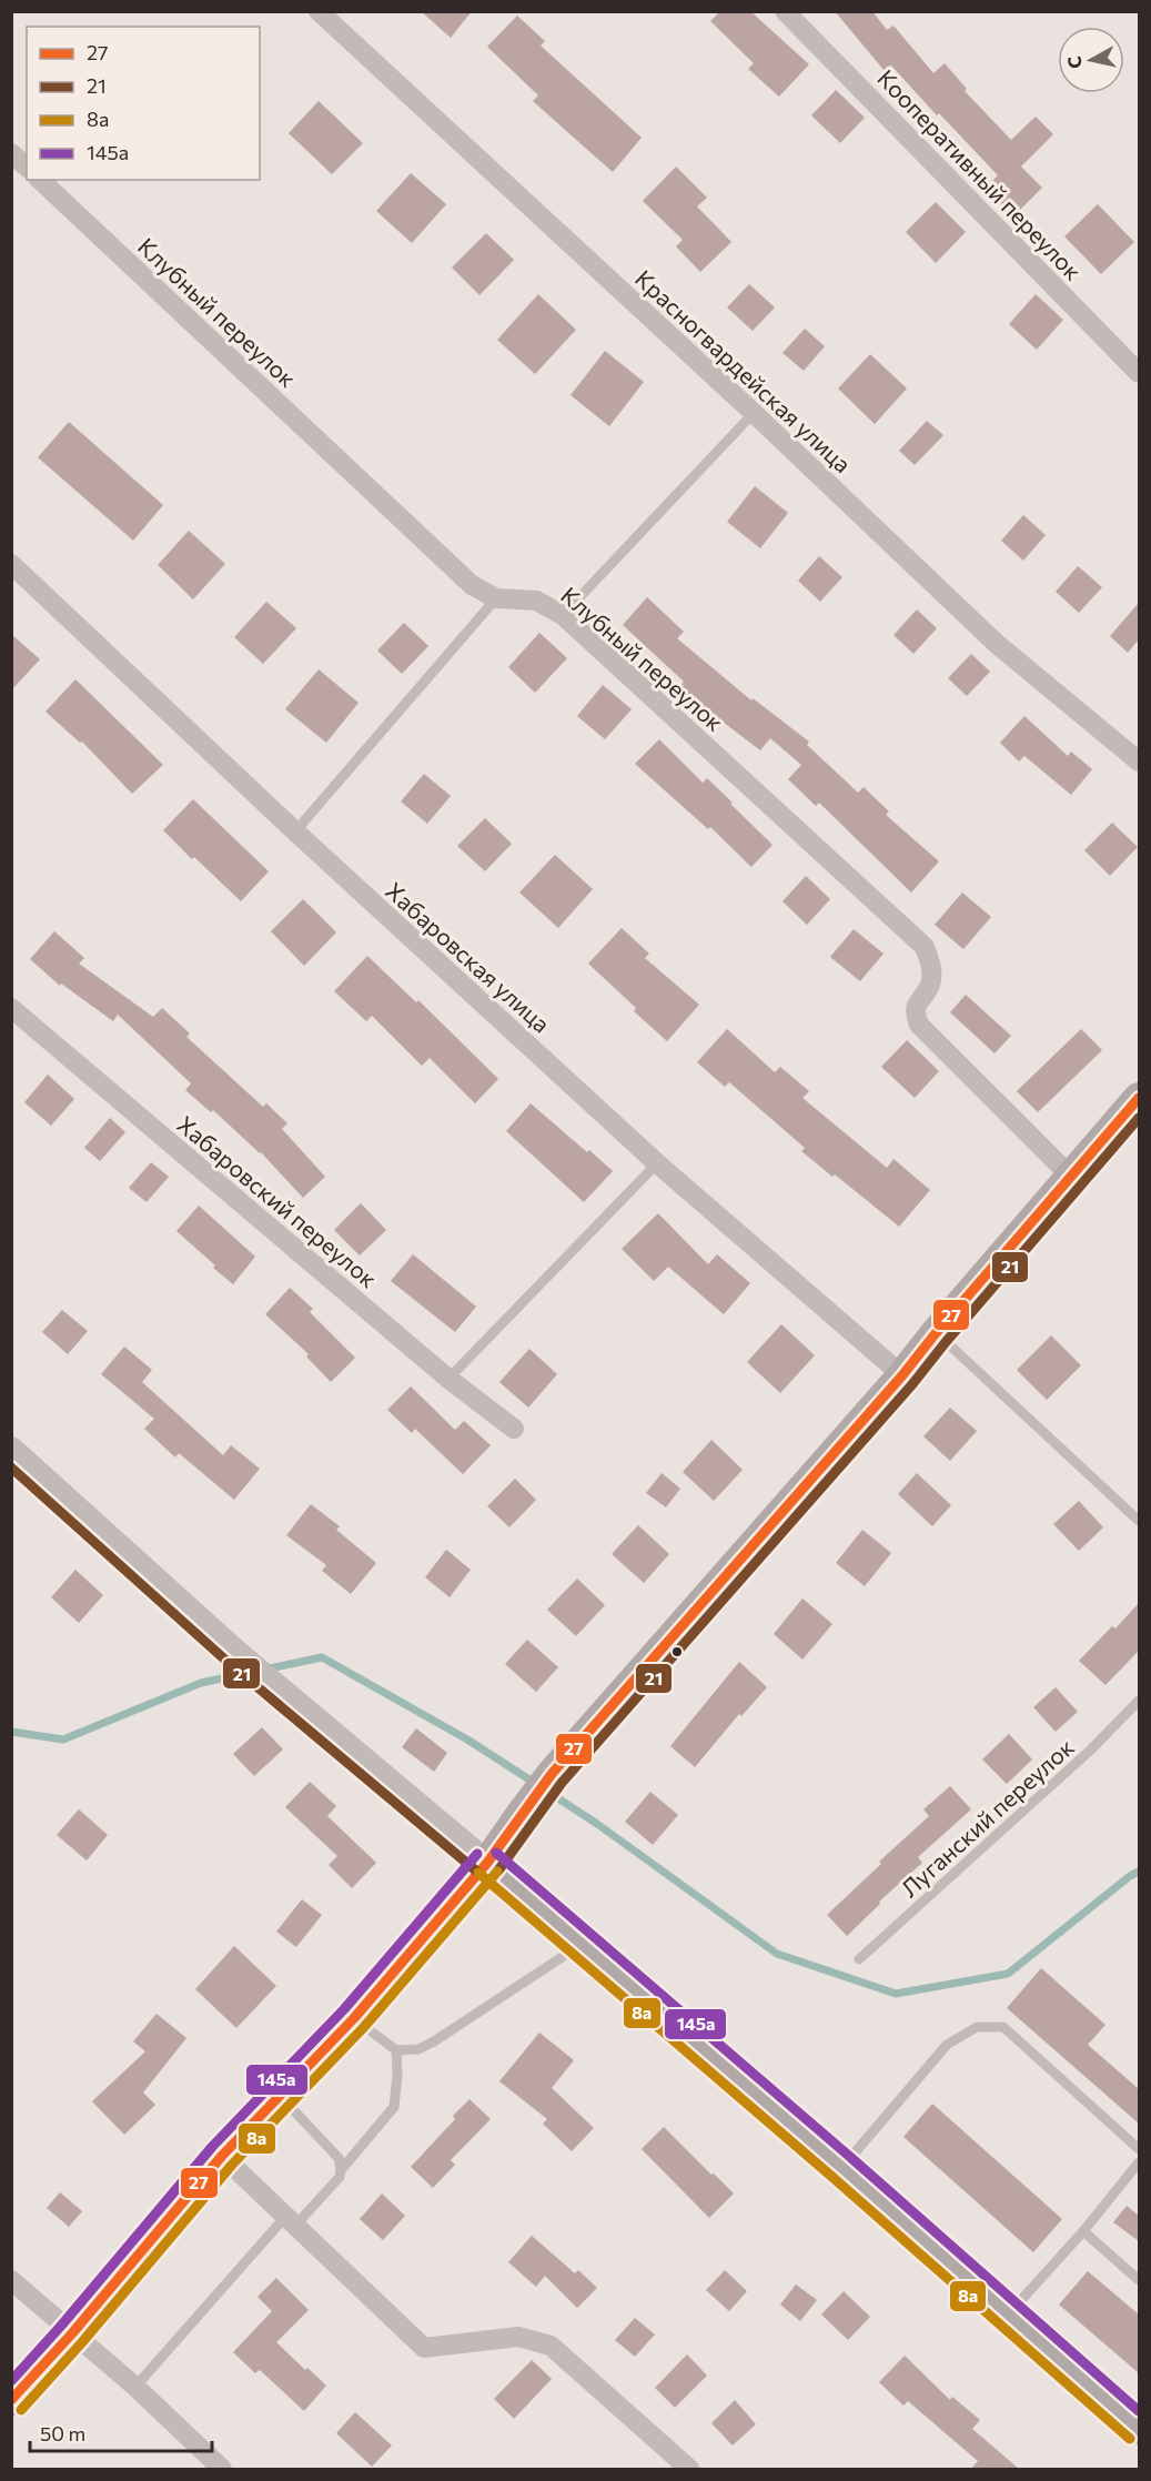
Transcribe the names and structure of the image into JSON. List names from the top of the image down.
{
  "streets": {
    "street": [
      "Кооперативный переулок",
      "Клубный переулок",
      "Красногвардейская улица",
      "Хабаровская улица",
      "Хабаровский переулок"
    ],
    "lane": ["Луганский переулок"]
  },
  "lines": [
    "transit line 27",
    "transit line 21",
    "transit line 145а",
    "transit line 8а"
  ],
  "legend": [
    "27",
    "21",
    "8а",
    "145а"
  ],
  "scale_bar": "50 m",
  "north": "left"
}
